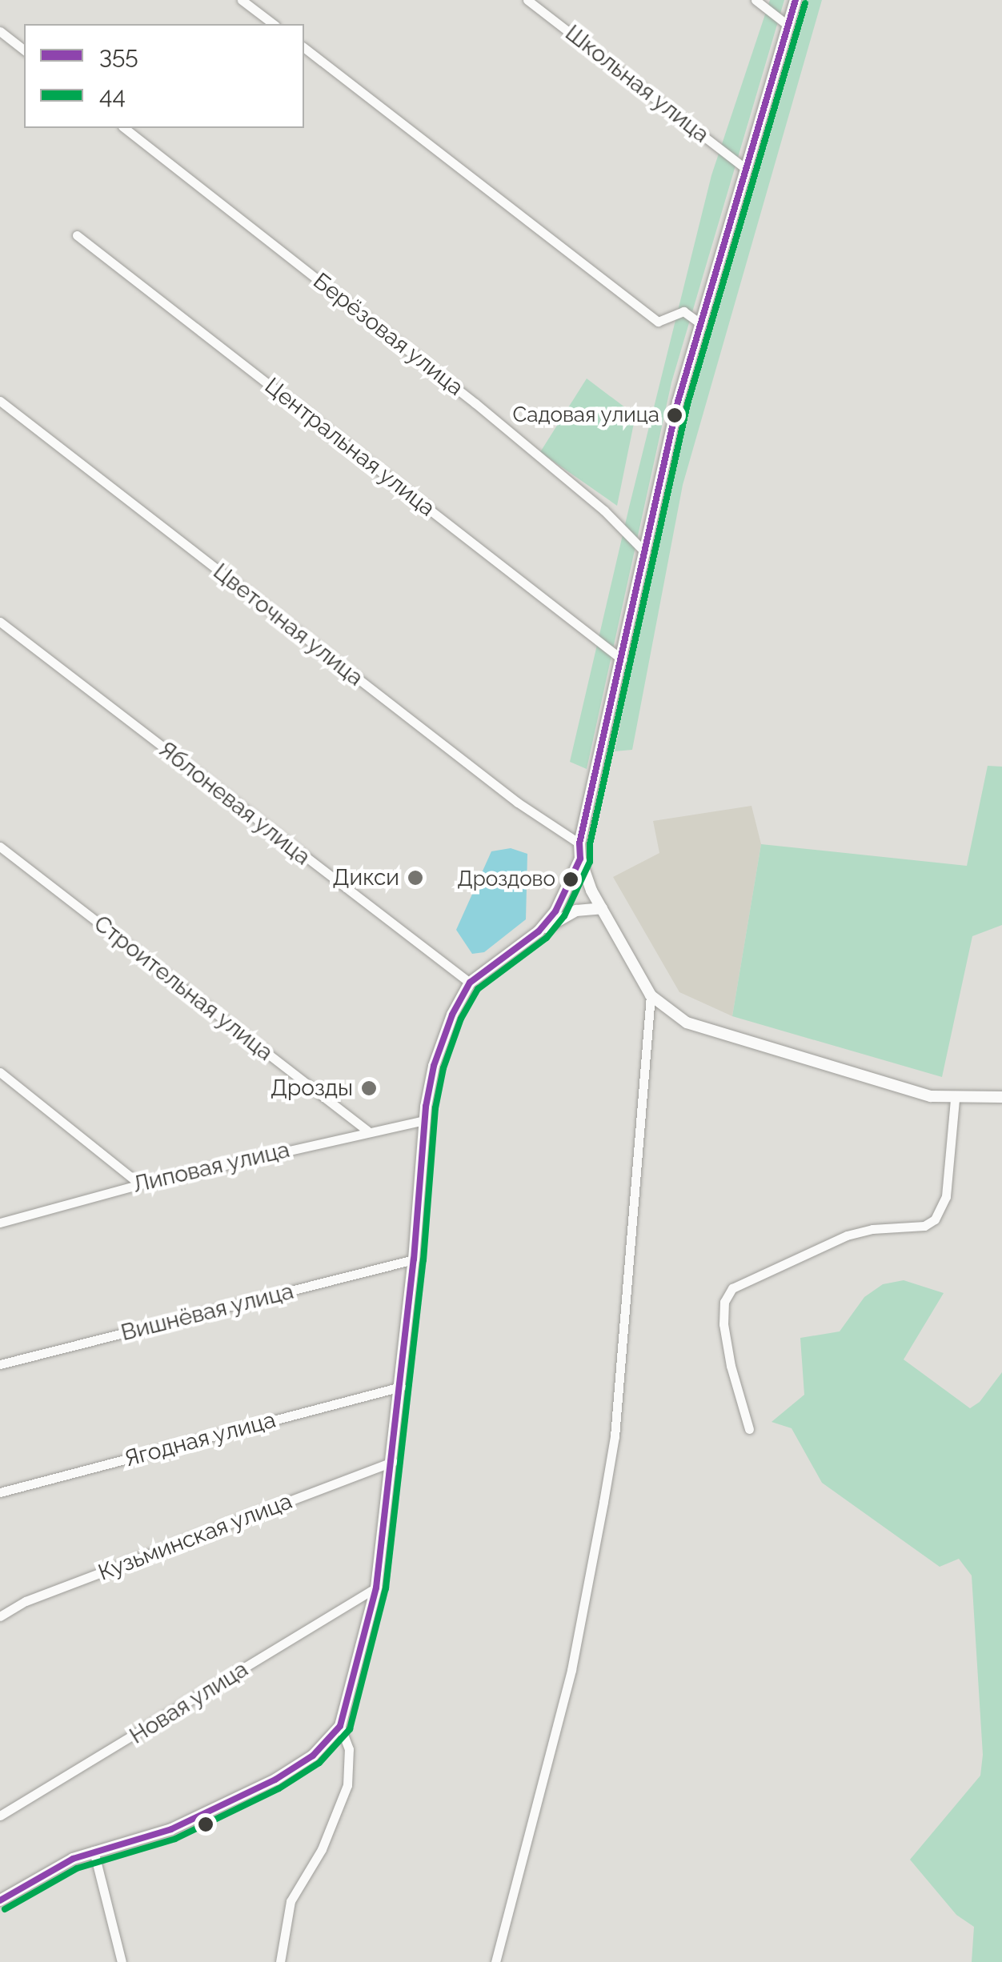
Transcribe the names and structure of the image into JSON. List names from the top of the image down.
{
  "streets": {
    "street": [
      "Школьная улица",
      "Берёзовая улица",
      "Центральная улица",
      "Цветочная улица",
      "Яблоневая улица",
      "Строительная улица",
      "Липовая улица",
      "Вишнёвая улица",
      "Ягодная улица",
      "Кузьминская улица",
      "Новая улица"
    ]
  },
  "crossings": [
    ["Строительная улица", "Липовая улица"]
  ],
  "places": [
    "Садовая улица",
    "Дикси",
    "Дроздово",
    "Дрозды"
  ],
  "lines": ["transit line 355", "transit line 44"],
  "legend": ["355", "44"]
}
